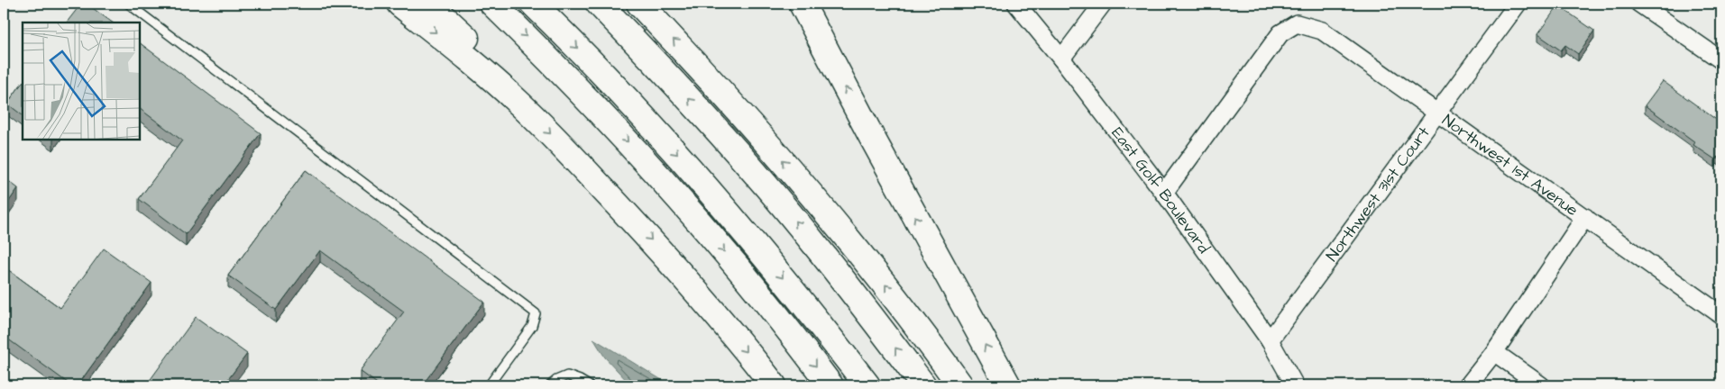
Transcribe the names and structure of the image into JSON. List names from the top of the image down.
{
  "streets": {
    "street": ["Northwest 1st Avenue", "East Golf Boulevard", "Northwest 31st Court"]
  },
  "crossings": [
    ["Northwest 1st Avenue", "East Golf Boulevard"],
    ["Northwest 1st Avenue", "Northwest 31st Court"],
    ["East Golf Boulevard", "Northwest 31st Court"]
  ]
}
